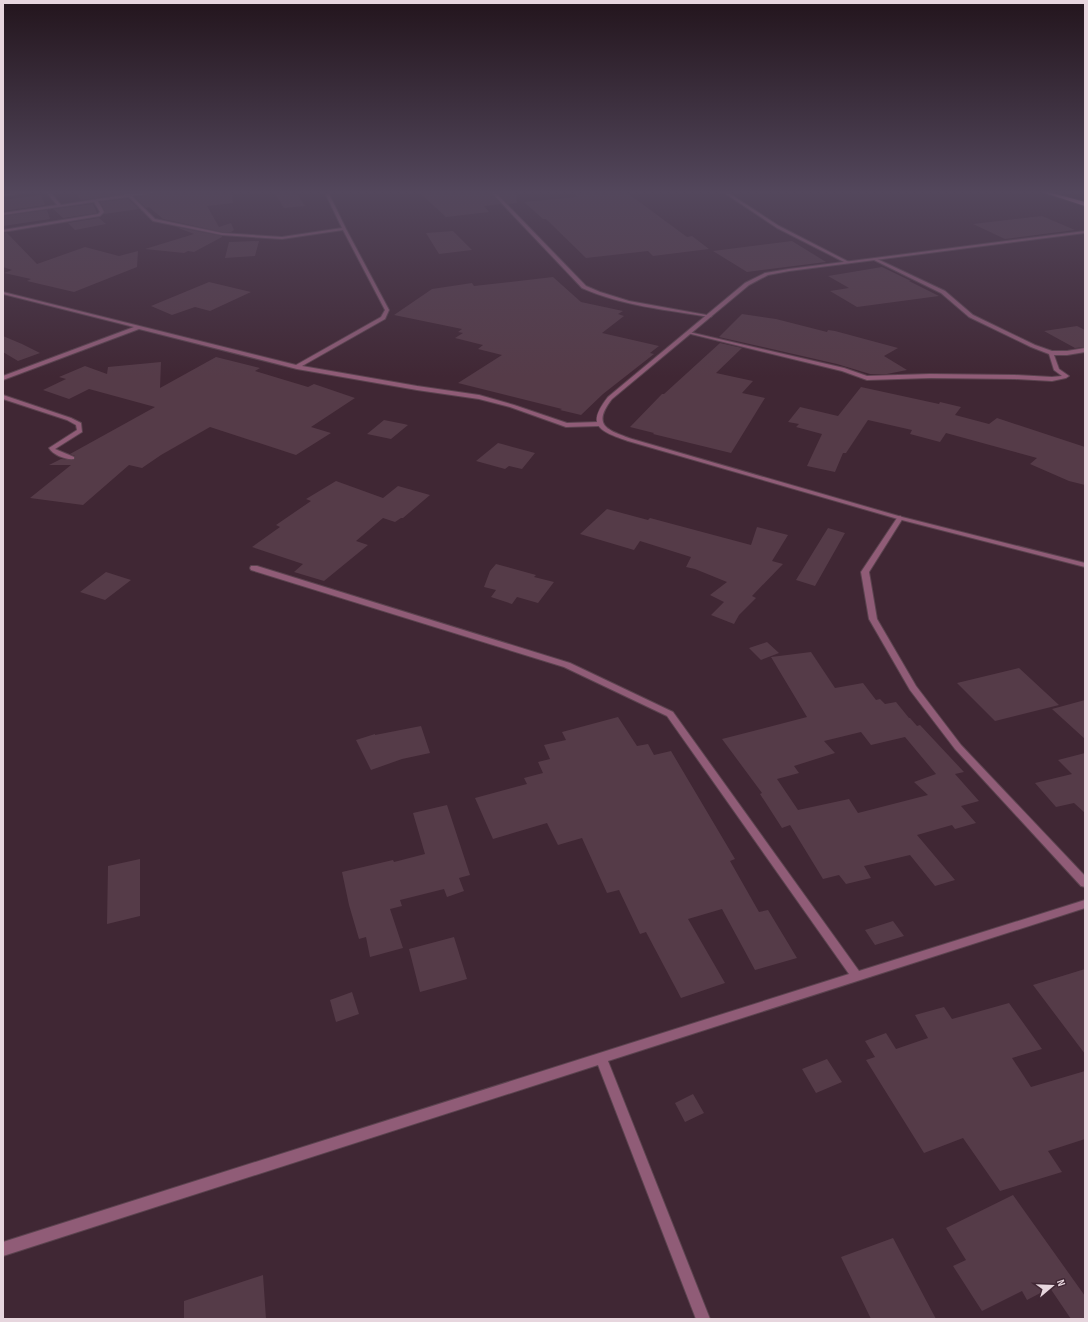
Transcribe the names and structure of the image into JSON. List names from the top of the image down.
{
  "north": "right"
}
